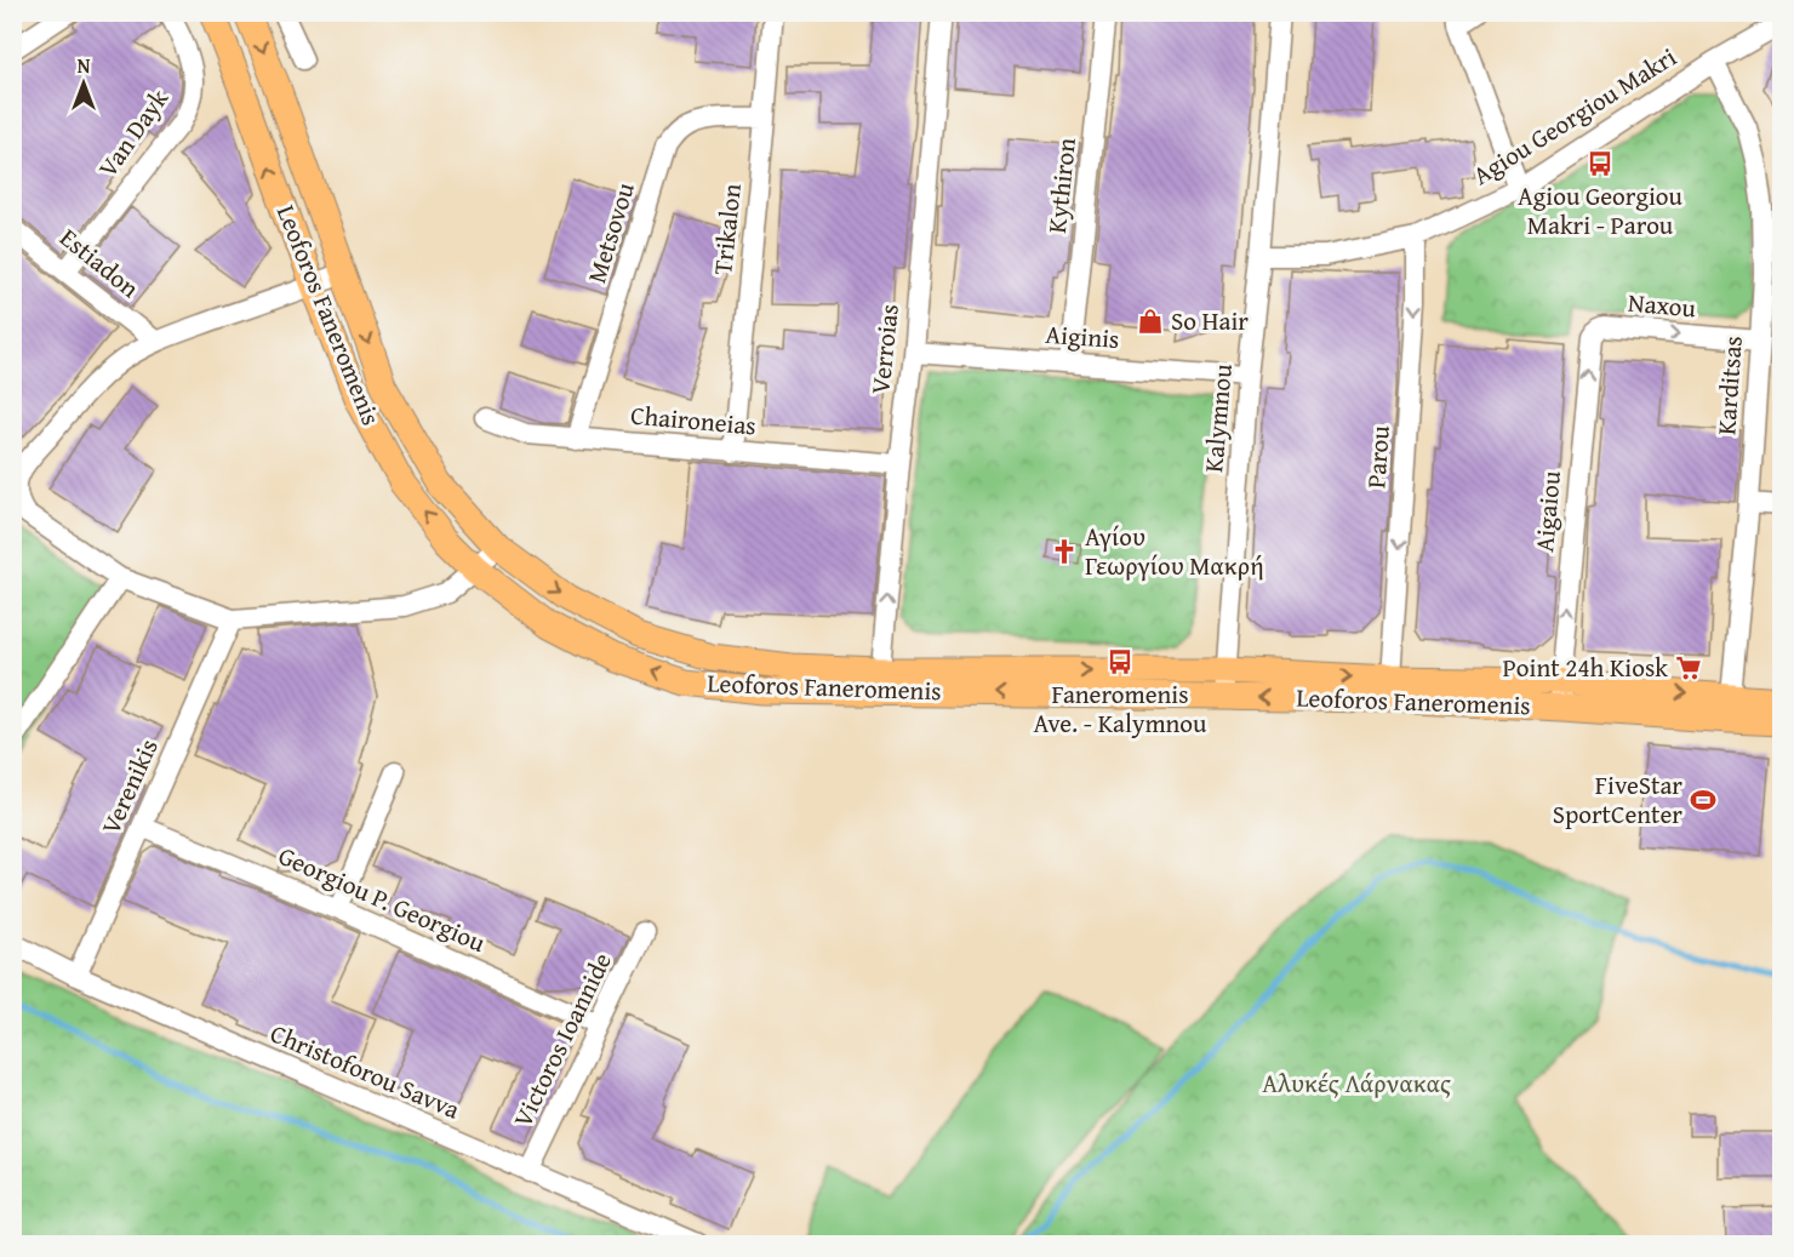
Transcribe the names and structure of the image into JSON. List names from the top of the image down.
{
  "streets": {
    "main road": ["Leoforos Faneromenis"],
    "street": [
      "Agiou Georgiou Makri",
      "Van Dayk",
      "Kythiron",
      "Trikalon",
      "Metsovou",
      "Estiadon",
      "Naxou",
      "Aiginis",
      "Verroias",
      "Karditsas",
      "Kalymnou",
      "Chaironeias",
      "Parou",
      "Aigaiou",
      "Verenikis",
      "Georgiou P. Georgiou",
      "Victoros Ioannide",
      "Christoforou Savva"
    ]
  },
  "crossings": [
    ["Agiou Georgiou Makri", "Karditsas"],
    ["Agiou Georgiou Makri", "Kalymnou"],
    ["Agiou Georgiou Makri", "Parou"],
    ["Van Dayk", "Estiadon"],
    ["Kythiron", "Aiginis"],
    ["Trikalon", "Metsovou"],
    ["Trikalon", "Chaironeias"],
    ["Metsovou", "Chaironeias"],
    ["Naxou", "Karditsas"],
    ["Naxou", "Aigaiou"],
    ["Leoforos Faneromenis", "Verroias"],
    ["Leoforos Faneromenis", "Karditsas"],
    ["Leoforos Faneromenis", "Kalymnou"],
    ["Leoforos Faneromenis", "Parou"],
    ["Leoforos Faneromenis", "Aigaiou"],
    ["Aiginis", "Verroias"],
    ["Aiginis", "Kalymnou"],
    ["Verroias", "Chaironeias"],
    ["Verenikis", "Georgiou P. Georgiou"],
    ["Verenikis", "Christoforou Savva"],
    ["Georgiou P. Georgiou", "Victoros Ioannide"],
    ["Victoros Ioannide", "Christoforou Savva"]
  ],
  "one_way": ["Naxou", "Parou", "Aigaiou"],
  "parks": ["Αλυκές Λάρνακας"],
  "places": {
    "bus stop": ["Agiou Georgiou Makri - Parou", "Faneromenis Ave. - Kalymnou"],
    "shop": ["So Hair"],
    "church": ["Αγίου Γεωργίου Μακρή"],
    "supermarket": ["Point 24h Kiosk"],
    "sports": ["FiveStar SportCenter"]
  },
  "north": "top"
}
